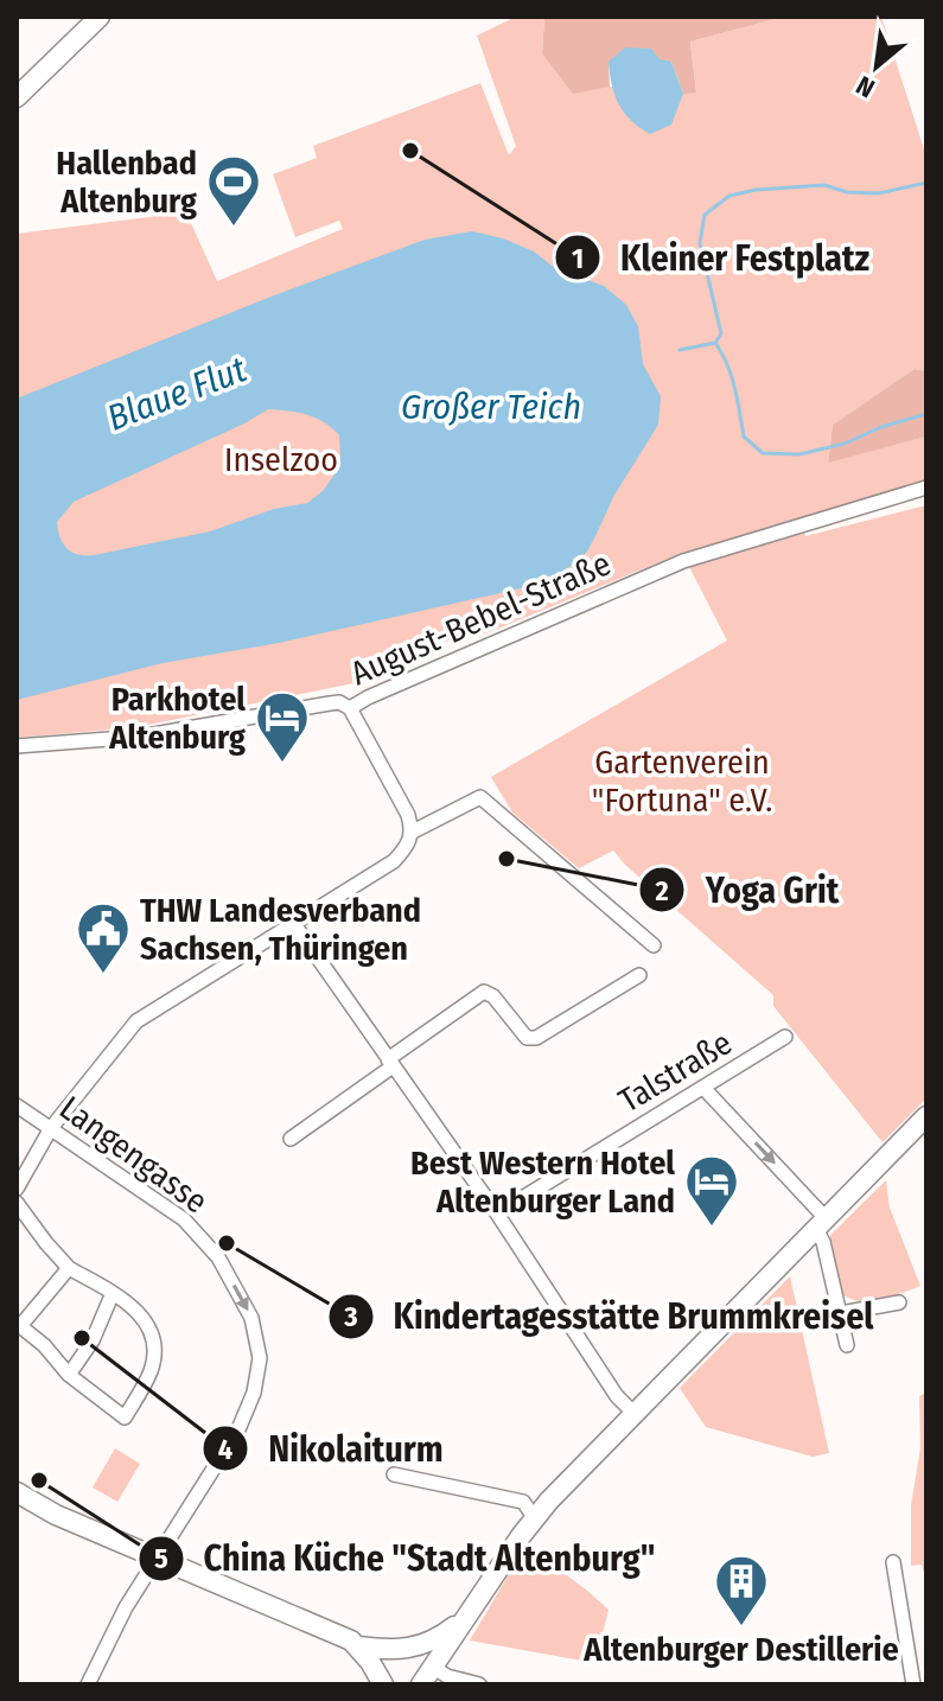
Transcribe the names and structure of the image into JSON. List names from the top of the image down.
{
  "streets": {
    "street": ["August-Bebel-Straße", "Talstraße", "Langengasse"]
  },
  "one_way": ["Langengasse"],
  "water": ["Blaue Flut", "Großer Teich"],
  "parks": ["Inselzoo", "Gartenverein \"Fortuna\" e.V."],
  "places": {
    "other": [
      "Kleiner Festplatz",
      "Yoga Grit",
      "Kindertagesstätte Brummkreisel",
      "Nikolaiturm",
      "China Küche \"Stadt Altenburg\""
    ],
    "sports": ["Hallenbad Altenburg"],
    "hotel": ["Parkhotel Altenburg", "Best Western Hotel Altenburger Land"],
    "public building": ["THW Landesverband Sachsen, Thüringen"],
    "building": ["Altenburger Destillerie"]
  },
  "north": "bottom left"
}
